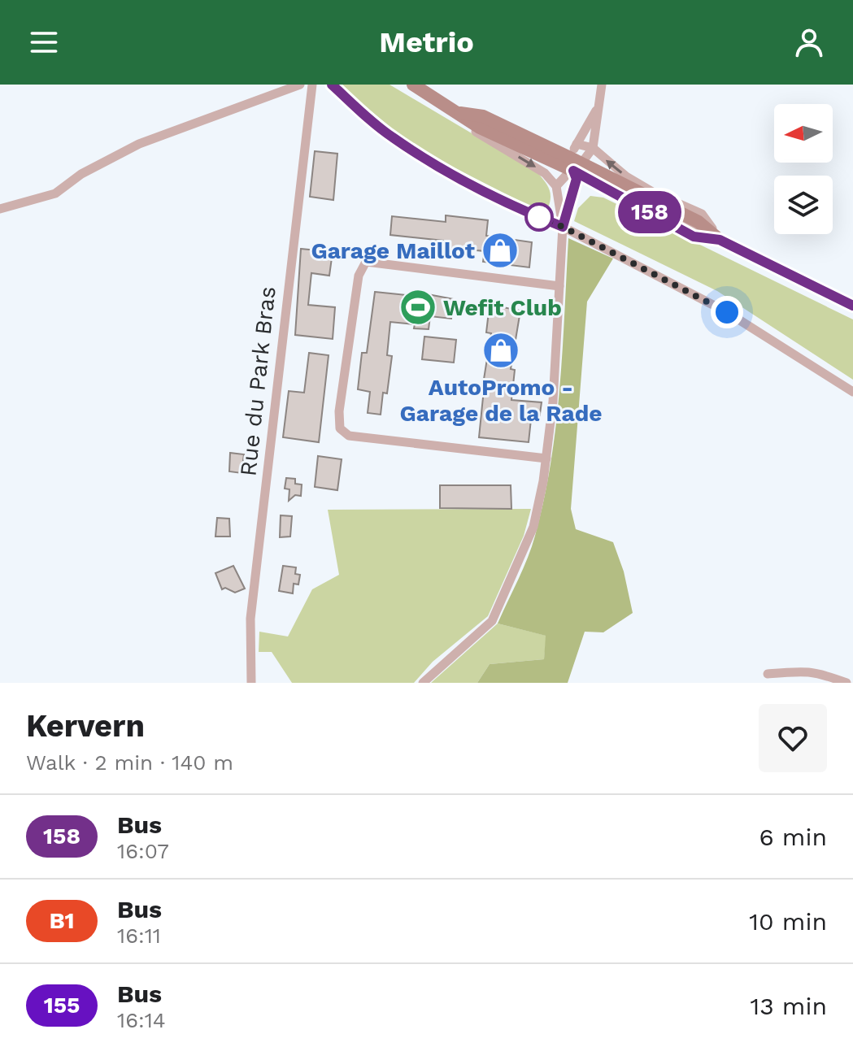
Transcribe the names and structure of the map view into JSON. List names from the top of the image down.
{
  "streets": {
    "street": ["Rue du Park Bras"]
  },
  "places": {
    "shop": ["Garage Maillot", "AutoPromo - Garage de la Rade"],
    "sports": ["Wefit Club"]
  },
  "lines": ["bus line 158"],
  "north": "left",
  "page": {
    "header": "Metrio",
    "on_map": "158",
    "heading": ["Kervern", "Walk · 2 min · 140 m"],
    "list": [
      {
        "mark": "158",
        "name": "Bus",
        "note": "16:07",
        "value": "6 min"
      },
      {
        "mark": "B1",
        "name": "Bus",
        "note": "16:11",
        "value": "10 min"
      },
      {
        "mark": "155",
        "name": "Bus",
        "note": "16:14",
        "value": "13 min"
      }
    ]
  }
}
